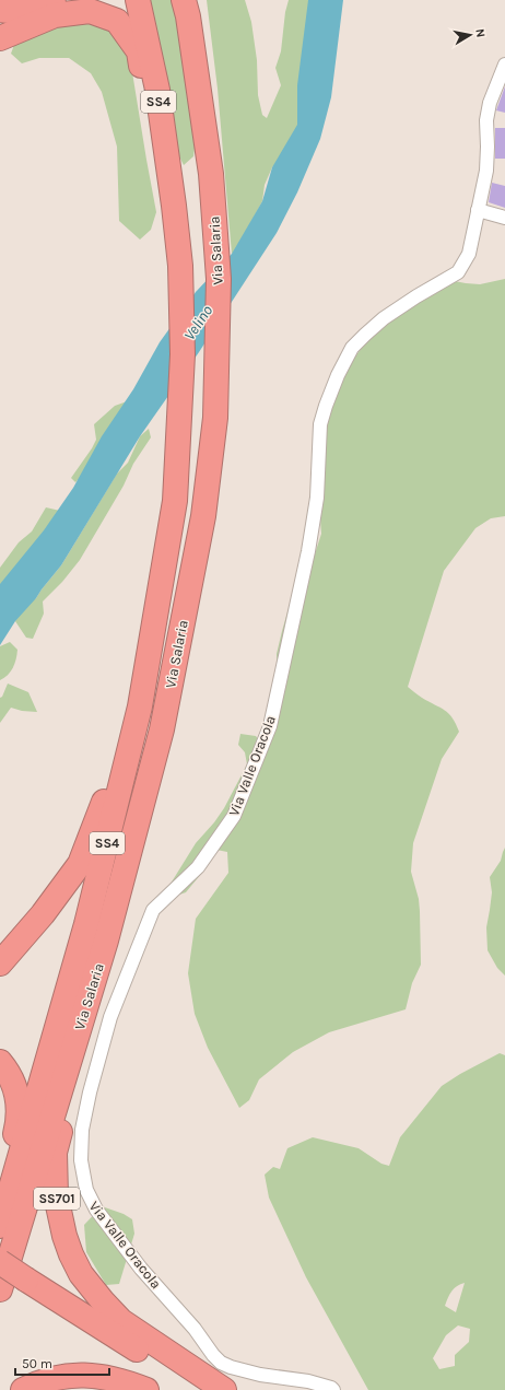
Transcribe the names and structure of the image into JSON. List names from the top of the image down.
{
  "streets": {
    "highway": ["SS4", "Via Salaria", "SS701"],
    "street": ["Via Valle Oracola"]
  },
  "crossings": [
    ["Via Salaria", "SS701"]
  ],
  "water": ["Velino"],
  "scale_bar": "50 m",
  "north": "right"
}
